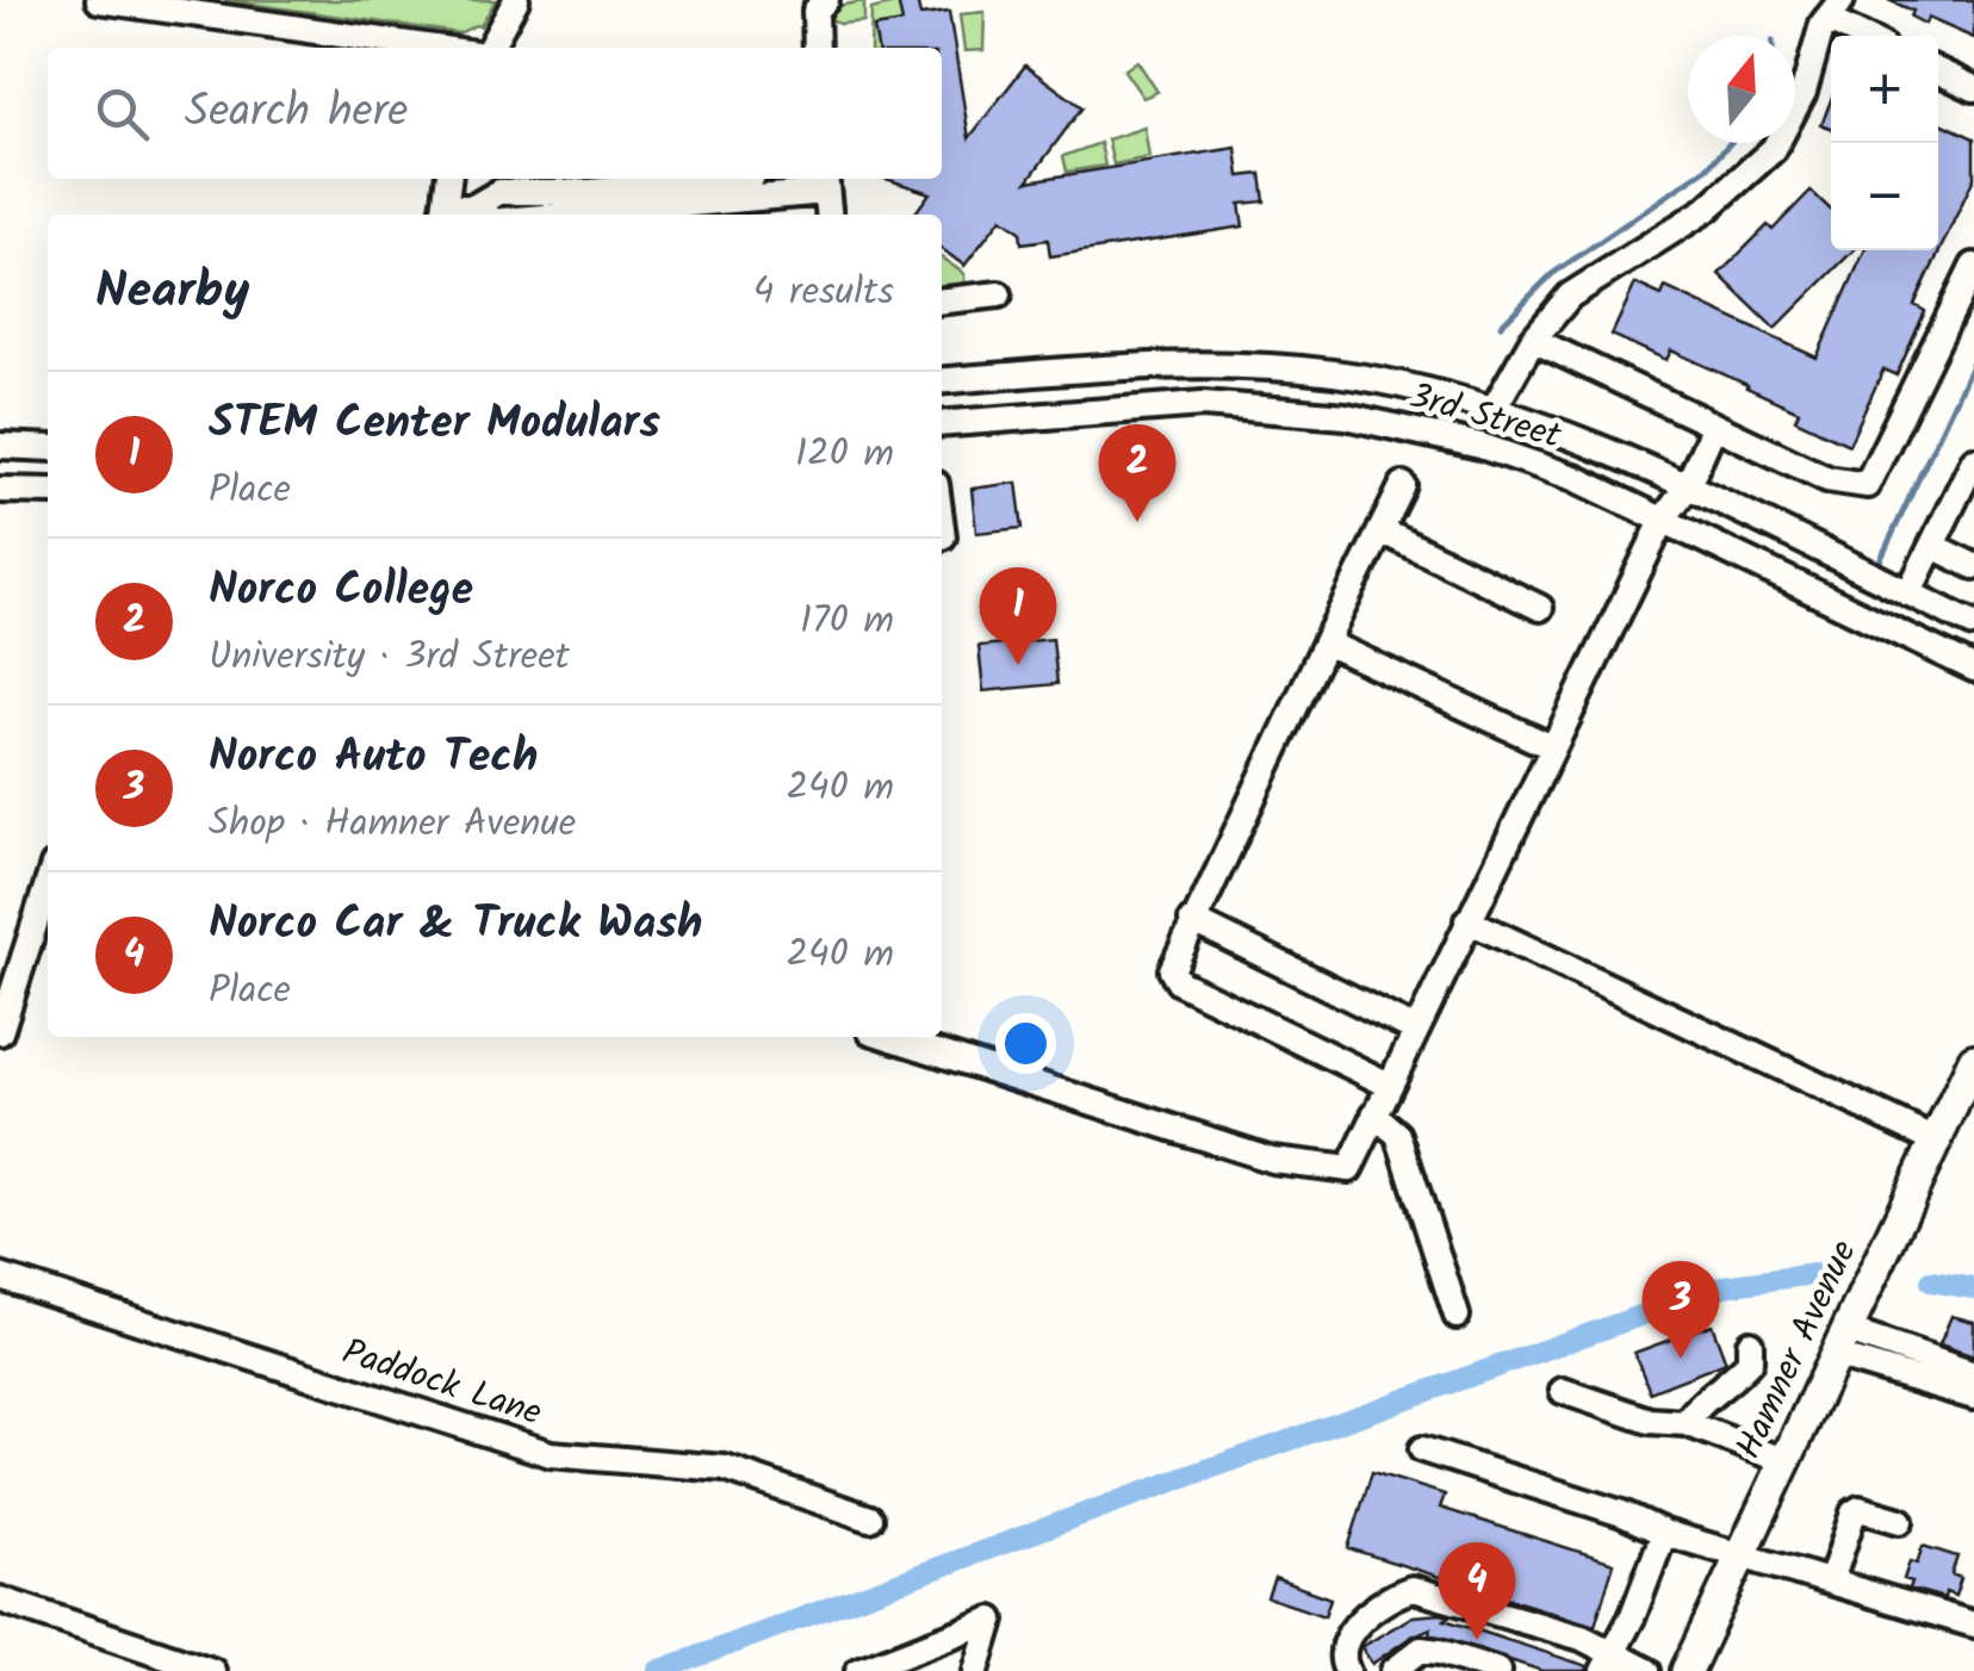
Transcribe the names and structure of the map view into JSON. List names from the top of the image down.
{
  "streets": {
    "main road": ["Hamner Avenue"],
    "street": ["3rd Street", "Paddock Lane"]
  },
  "north": "top",
  "page": {
    "map_buttons": ["+", "−"],
    "search": "Search here",
    "heading": ["Nearby", "4 results"],
    "list": [
      {
        "mark": "1",
        "name": "STEM Center Modulars",
        "note": "Place",
        "value": "120 m"
      },
      {
        "mark": "2",
        "name": "Norco College",
        "note": "University · 3rd Street",
        "value": "170 m"
      },
      {
        "mark": "3",
        "name": "Norco Auto Tech",
        "note": "Shop · Hamner Avenue",
        "value": "240 m"
      },
      {
        "mark": "4",
        "name": "Norco Car & Truck Wash",
        "note": "Place",
        "value": "240 m"
      }
    ],
    "pins": [
      "2",
      "1",
      "3",
      "4"
    ]
  }
}
